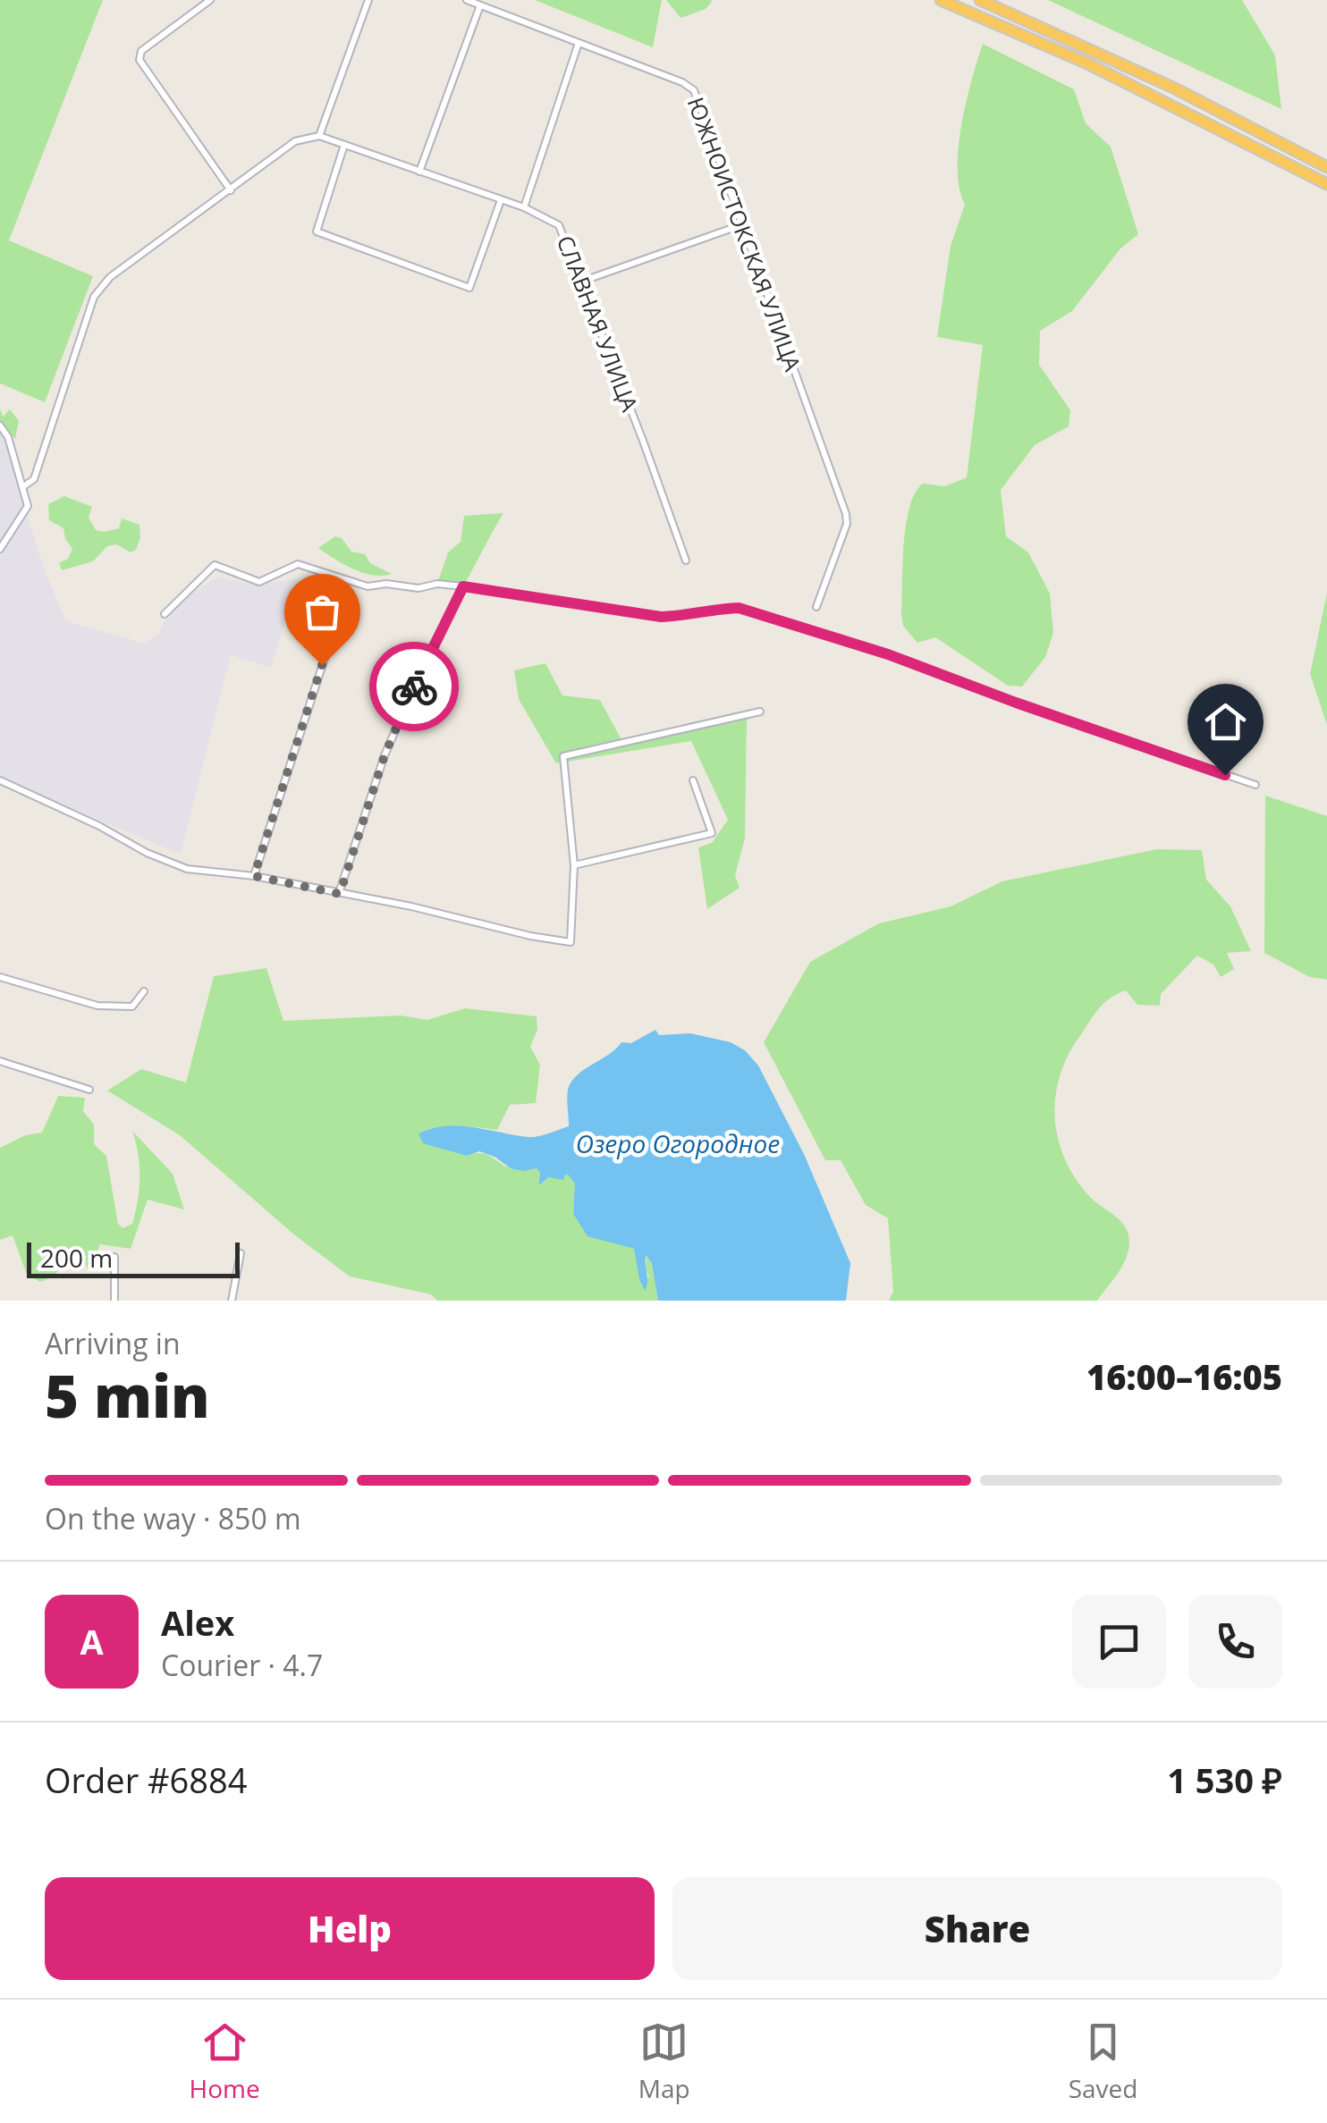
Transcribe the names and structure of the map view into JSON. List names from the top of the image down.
{
  "streets": {
    "street": ["ЮЖНОИСТОКСКАЯ УЛИЦА", "СЛАВНАЯ УЛИЦА"]
  },
  "water": ["Озеро Огородное"],
  "scale_bar": "200 m",
  "page": {
    "scale": "200 m",
    "heading": ["5 min", "Arriving in", "16:00–16:05"],
    "panel": [
      "Alex",
      "Courier · 4.7",
      "Order #6884",
      "1 530 ₽"
    ],
    "bar": "On the way · 850 m",
    "round": "A",
    "buttons": ["Help", "Share"],
    "tabs": ["Home", "Map", "Saved"]
  }
}
